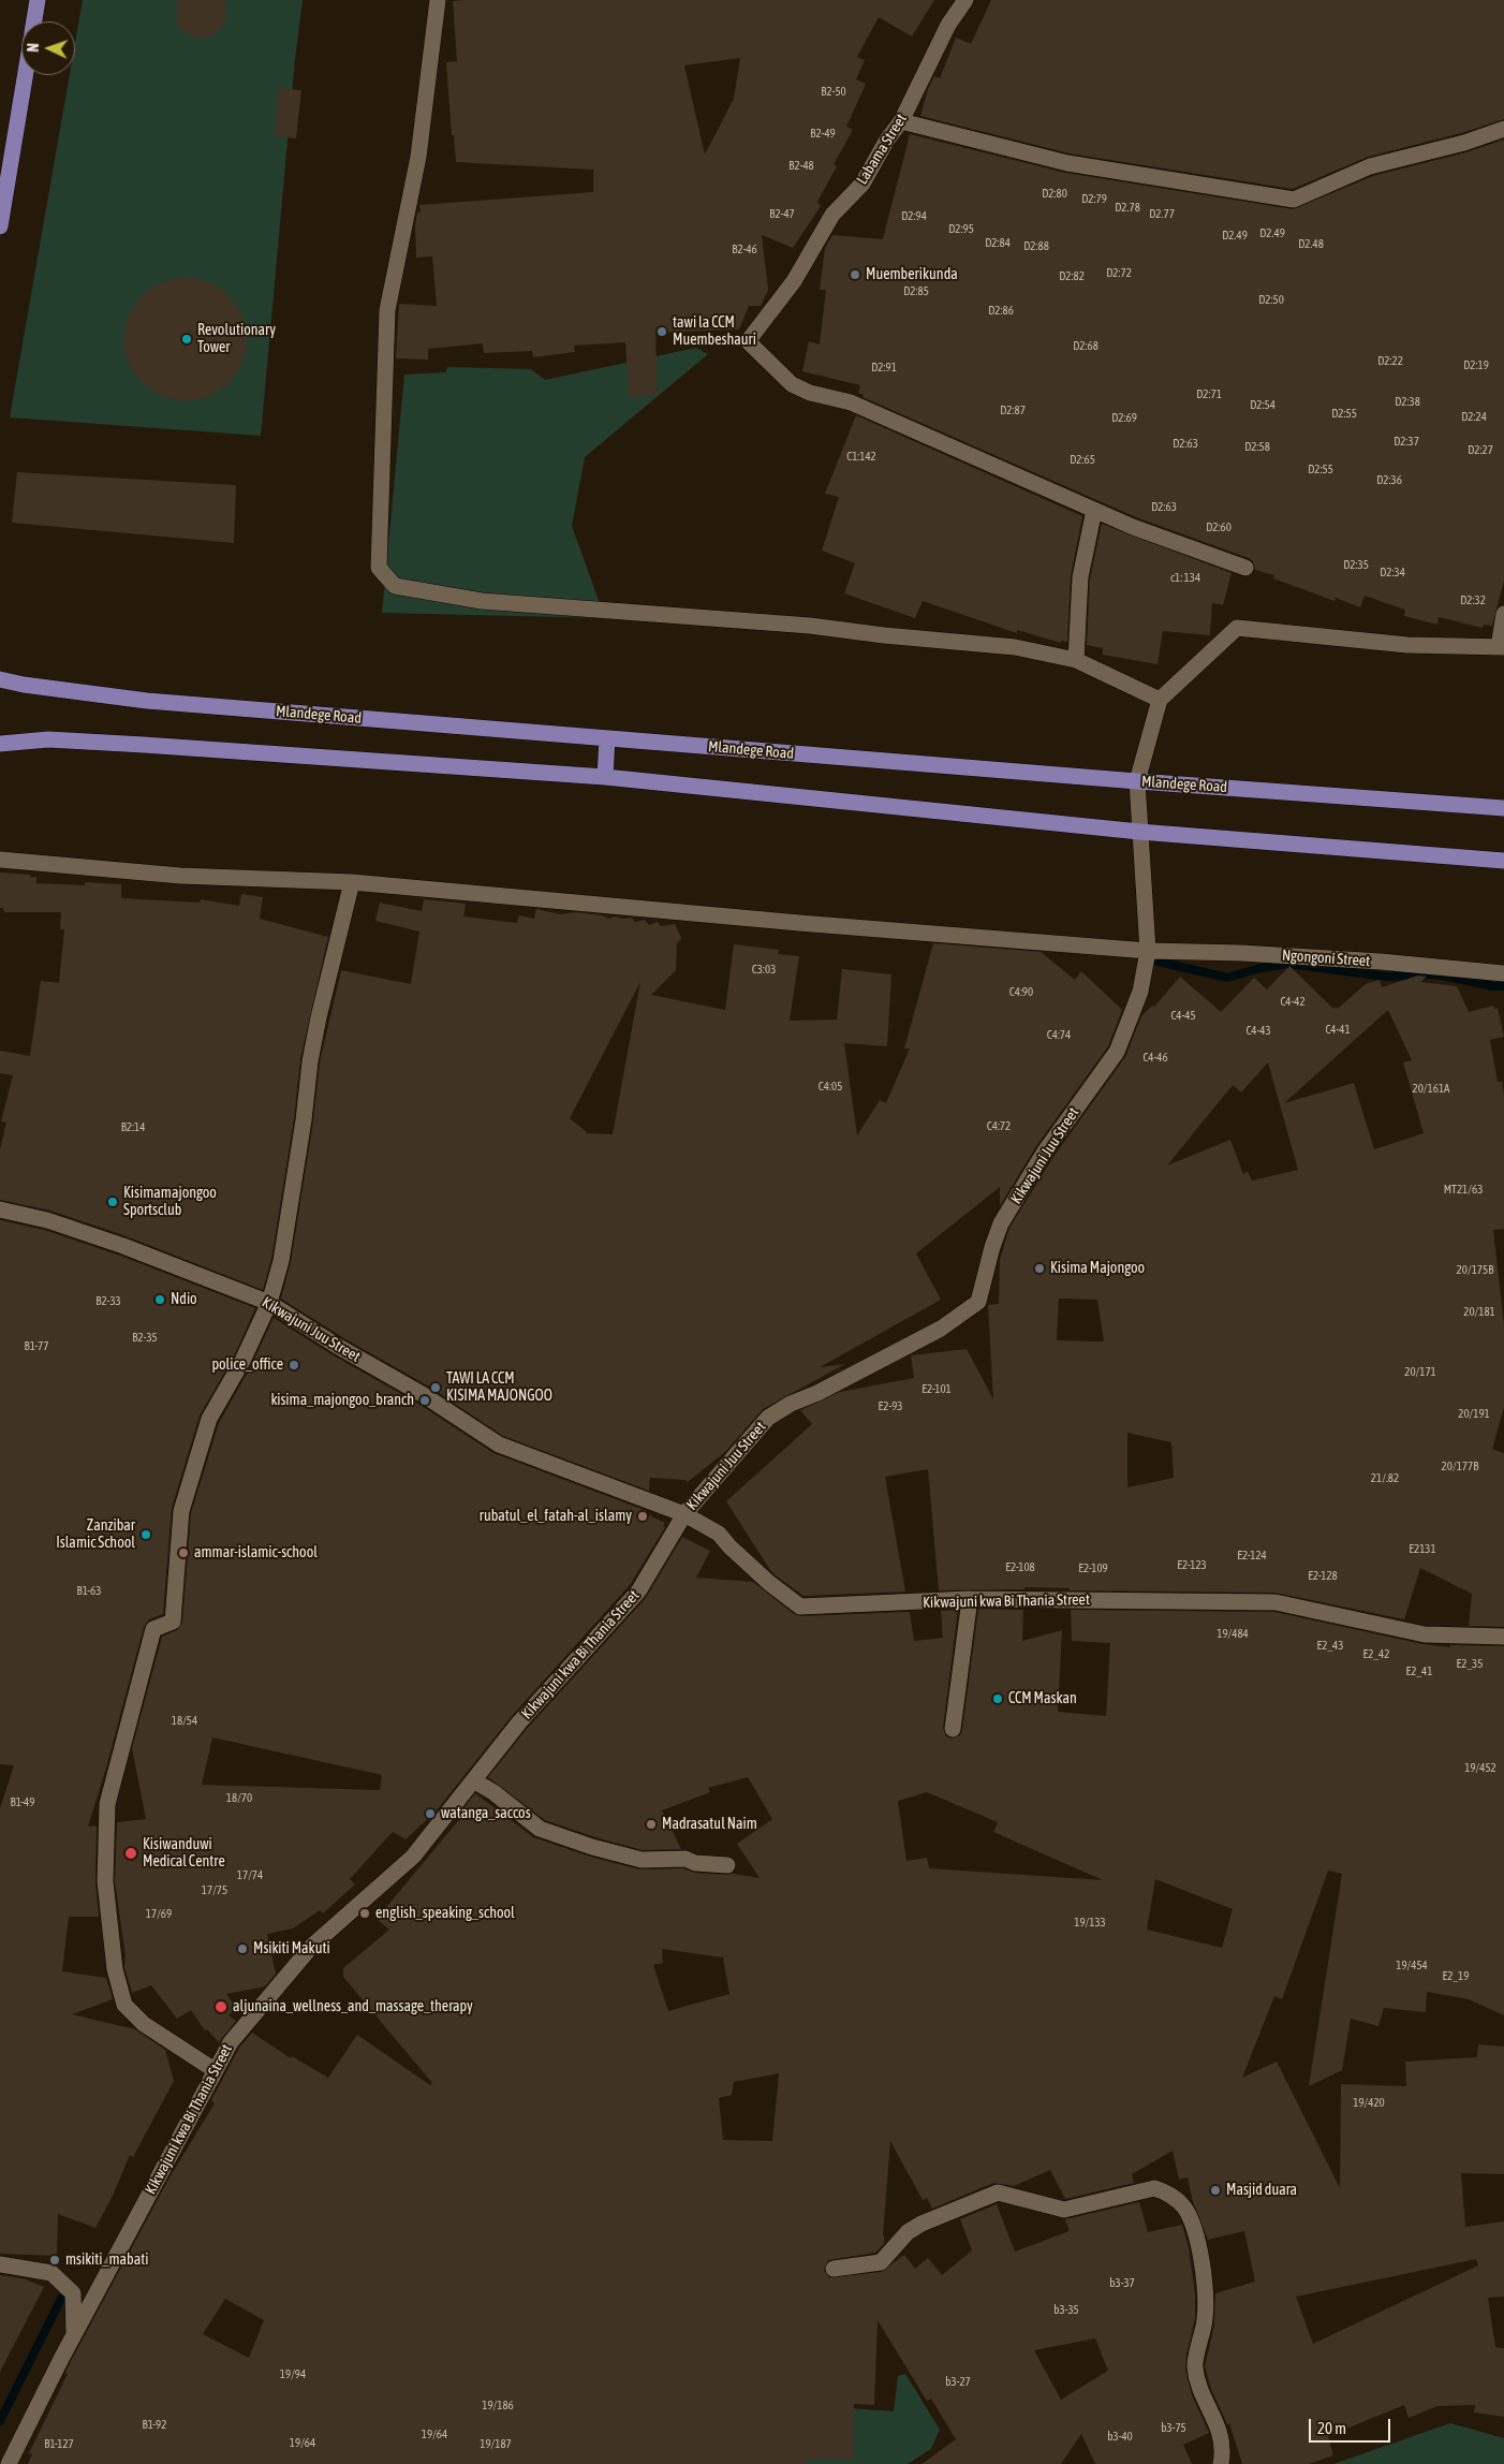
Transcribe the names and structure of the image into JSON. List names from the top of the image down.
{
  "streets": {
    "main road": ["Mlandege Road"],
    "street": [
      "Labama Street",
      "Ngongoni Street",
      "Kikwajuni Juu Street",
      "Kikwajuni kwa Bi Thania Street"
    ]
  },
  "crossings": [
    ["Mlandege Road", "Kikwajuni Juu Street"],
    ["Ngongoni Street", "Kikwajuni Juu Street"],
    ["Kikwajuni Juu Street", "Kikwajuni kwa Bi Thania Street"]
  ],
  "places": [
    "Muemberikunda",
    "tawi la CCM Muembeshauri",
    "Revolutionary Tower",
    "Kisimamajongoo Sportsclub",
    "Kisima Majongoo",
    "Ndio",
    "police_office",
    "TAWI LA CCM KISIMA MAJONGOO",
    "kisima_majongoo_branch",
    "rubatul_el_fatah-al_islamy",
    "Zanzibar Islamic School",
    "ammar-islamic-school",
    "CCM Maskan",
    "watanga_saccos",
    "Madrasatul Naim",
    "Kisiwanduwi Medical Centre",
    "english_speaking_school",
    "Msikiti Makuti",
    "aljunaina_wellness_and_massage_therapy",
    "Masjid duara",
    "msikiti_mabati"
  ],
  "house_numbers": [
    "B2-50",
    "B2-49",
    "B2-48",
    "D2:80",
    "D2:79",
    "D2.78",
    "B2-47",
    "D2.77",
    "D2:94",
    "D2:95",
    "D2.49",
    "D2.49",
    "D2:84",
    "D2.48",
    "D2:88",
    "B2-46",
    "D2:72",
    "D2:82",
    "D2:85",
    "D2:50",
    "D2:86",
    "D2:68",
    "D2:22",
    "D2:19",
    "D2:91",
    "D2:71",
    "D2:38",
    "D2:54",
    "D2:87",
    "D2:55",
    "D2:24",
    "D2:69",
    "D2:37",
    "D2:63",
    "D2:58",
    "D2:27",
    "C1:142",
    "D2:65",
    "D2:55",
    "D2:36",
    "D2:63",
    "D2:60",
    "D2:35",
    "D2:34",
    "c1: 134",
    "D2:32",
    "C3:03",
    "C4:90",
    "C4-42",
    "C4-45",
    "C4-41",
    "C4-43",
    "C4:74",
    "C4-46",
    "C4:05",
    "20/161A",
    "C4:72",
    "B2:14",
    "MT21/63",
    "20/175B",
    "B2-33",
    "20/181",
    "B2-35",
    "B1-77",
    "20/171",
    "E2-101",
    "E2-93",
    "20/191",
    "20/177B",
    "21/.82",
    "E2131",
    "E2-124",
    "E2-123",
    "E2-108",
    "E2-109",
    "E2-128",
    "B1-63",
    "19/484",
    "E2_43",
    "E2_42",
    "E2_35",
    "E2_41",
    "18/54",
    "19/452",
    "18/70",
    "B1-49",
    "17/74",
    "17/75",
    "17/69",
    "19/133",
    "19/454",
    "E2_19",
    "19/420",
    "b3-37",
    "b3-35",
    "19/94",
    "b3-27",
    "19/186",
    "B1-92",
    "b3-75",
    "19/64",
    "b3-40",
    "19/64",
    "B1-127",
    "19/187"
  ],
  "scale_bar": "20 m",
  "north": "left"
}
